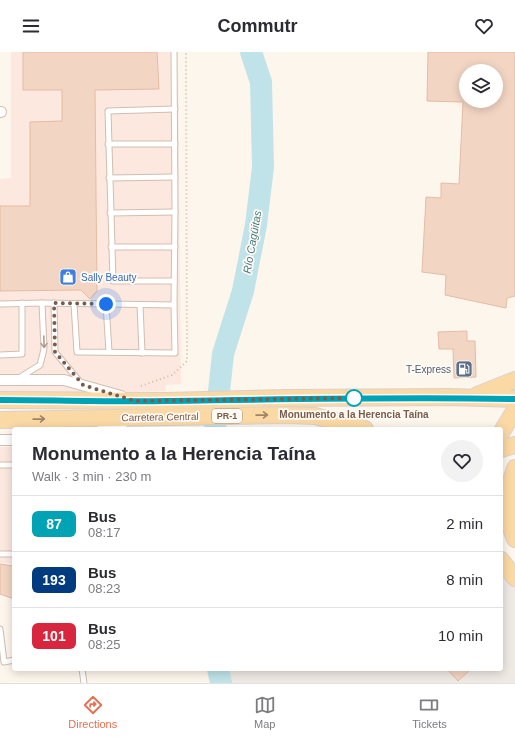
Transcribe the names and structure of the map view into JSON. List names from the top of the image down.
{
  "streets": {
    "main road": ["PR-1", "Carretera Central"]
  },
  "water": ["Río Cagüitas"],
  "places": {
    "shop": ["Sally Beauty"],
    "fuel station": ["T-Express"],
    "other": ["Monumento a la Herencia Taína"]
  },
  "lines": ["bus line 87"],
  "page": {
    "header": "Commutr",
    "heading": ["Monumento a la Herencia Taína", "Walk · 3 min · 230 m"],
    "list": [
      {
        "mark": "87",
        "name": "Bus",
        "note": "08:17",
        "value": "2 min"
      },
      {
        "mark": "193",
        "name": "Bus",
        "note": "08:23",
        "value": "8 min"
      },
      {
        "mark": "101",
        "name": "Bus",
        "note": "08:25",
        "value": "10 min"
      }
    ],
    "tabs": ["Directions", "Map", "Tickets"]
  }
}
